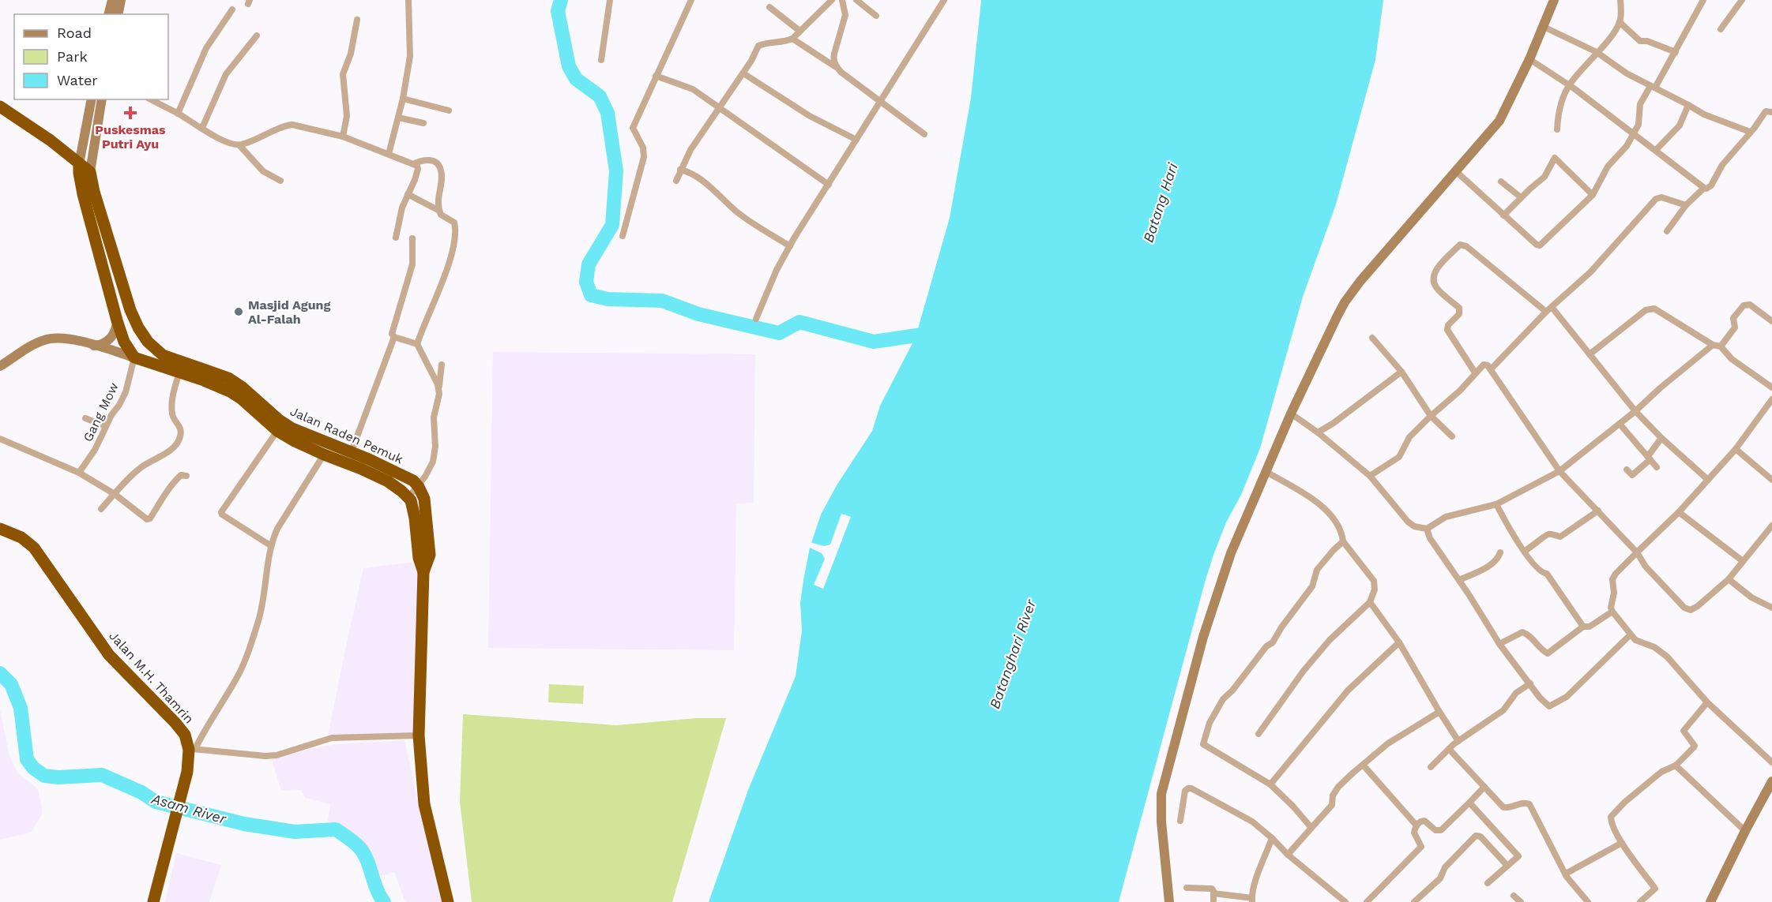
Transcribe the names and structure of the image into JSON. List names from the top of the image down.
{
  "streets": {
    "highway": ["Jalan Raden Pemuk", "Jalan M.H. Thamrin"],
    "street": ["Gang Mow"]
  },
  "crossings": [
    ["Gang Mow", "Jalan Raden Pemuk"]
  ],
  "water": ["Batang Hari", "Batanghari River", "Asam River"],
  "places": {
    "health": ["Puskesmas Putri Ayu"],
    "other": ["Masjid Agung Al-Falah"]
  },
  "legend": ["Road", "Park", "Water"]
}
